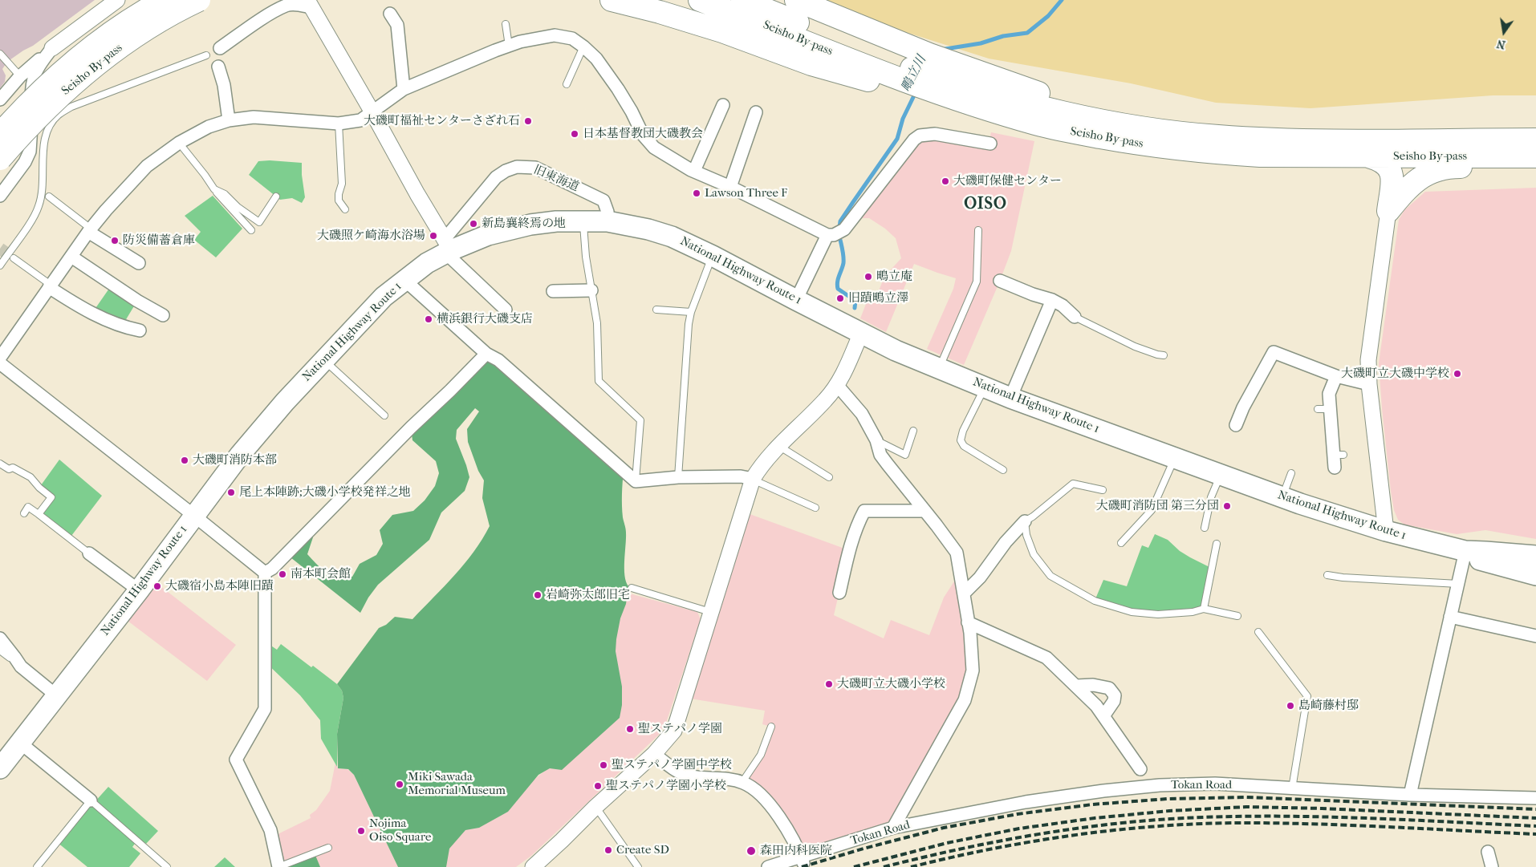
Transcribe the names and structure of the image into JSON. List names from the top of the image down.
{
  "streets": {
    "highway": ["Seisho By-pass", "National Highway Route 1"],
    "street": ["旧東海道", "Tokan Road"]
  },
  "crossings": [
    ["旧東海道", "National Highway Route 1"]
  ],
  "districts": ["OISO"],
  "water": ["鴫立川"],
  "places": [
    "大磯町福祉センターさざれ石",
    "日本基督教団大磯教会",
    "大磯町保健センター",
    "Lawson Three F",
    "新島襄終焉の地",
    "大磯照ケ崎海水浴場",
    "防災備蓄倉庫",
    "鴫立庵",
    "旧蹟鴫立澤",
    "横浜銀行大磯支店",
    "大磯町立大磯中学校",
    "大磯町消防本部",
    "尾上本陣跡;大磯小学校発祥之地",
    "大磯町消防団 第三分団",
    "南本町会館",
    "大磯宿小島本陣旧蹟",
    "岩崎弥太郎旧宅",
    "大磯町立大磯小学校",
    "島崎藤村邸",
    "聖ステパノ学園",
    "聖ステパノ学園中学校",
    "Miki Sawada Memorial Museum",
    "聖ステパノ学園小学校",
    "Nojima Oiso Square",
    "Create SD",
    "森田内科医院"
  ],
  "north": "bottom"
}
